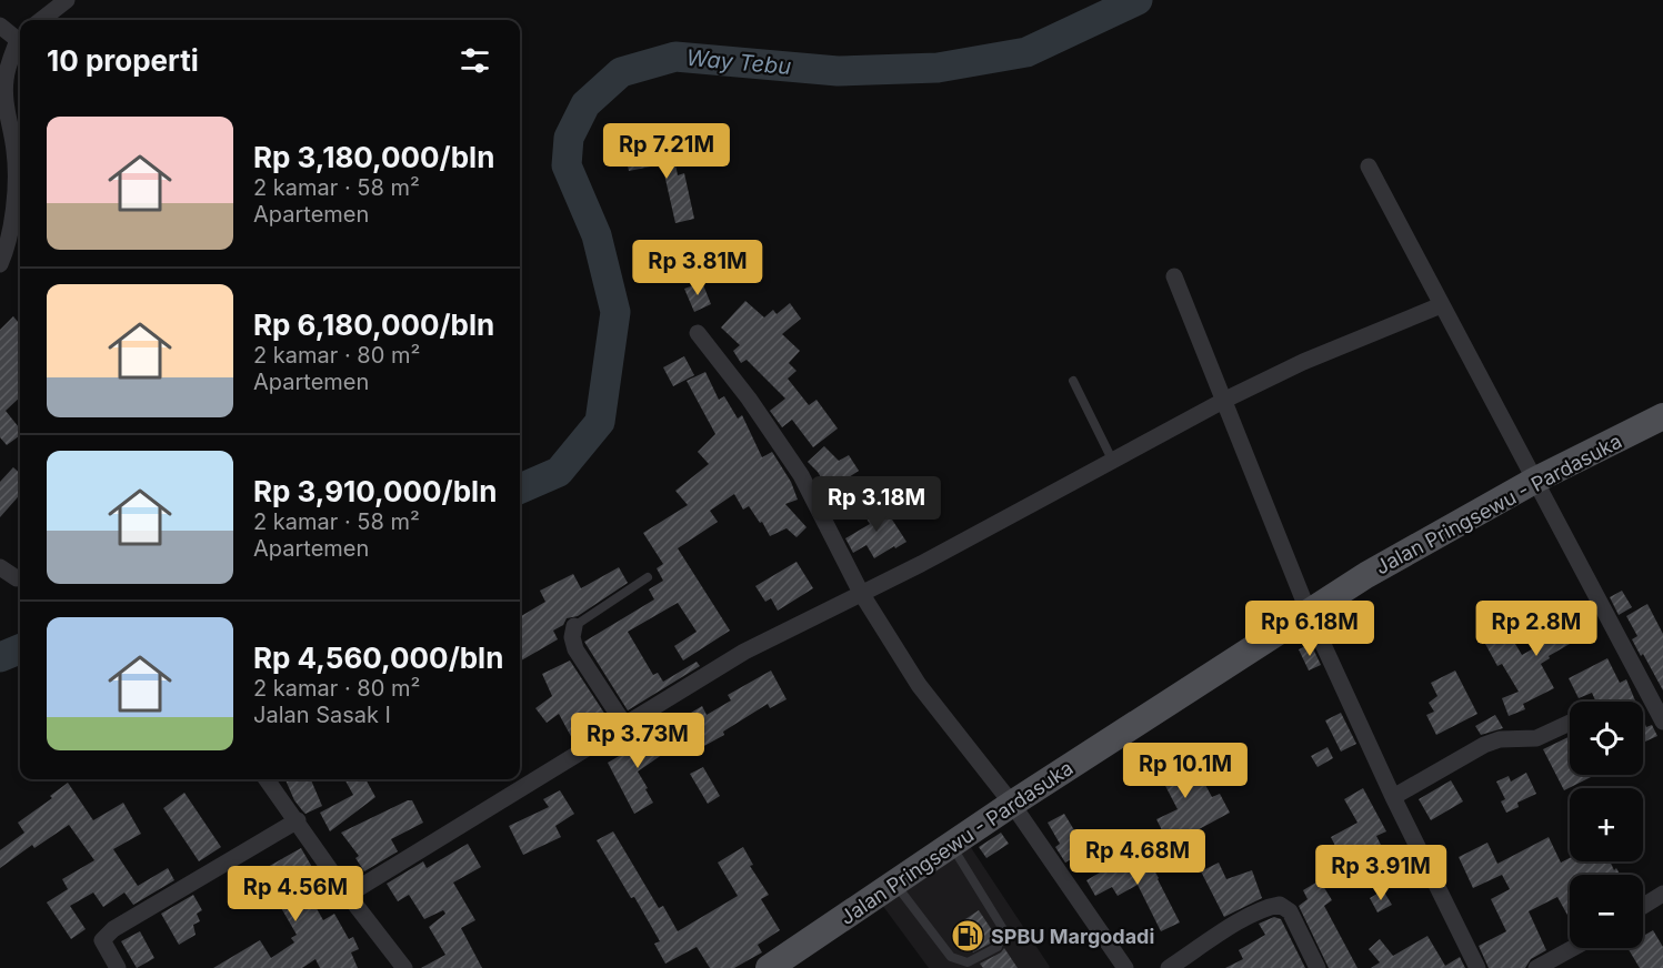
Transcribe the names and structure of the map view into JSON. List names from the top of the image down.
{
  "streets": {
    "main road": ["Jalan Pringsewu - Pardasuka"]
  },
  "water": ["Way Tebu"],
  "places": {
    "fuel station": ["SPBU Margodadi"]
  },
  "page": {
    "heading": "10 properti",
    "list": [
      {
        "name": "Rp 3,180,000/bln",
        "note": "2 kamar · 58 m² · Apartemen"
      },
      {
        "name": "Rp 6,180,000/bln",
        "note": "2 kamar · 80 m² · Apartemen"
      },
      {
        "name": "Rp 3,910,000/bln",
        "note": "2 kamar · 58 m² · Apartemen"
      },
      {
        "name": "Rp 4,560,000/bln",
        "note": "2 kamar · 80 m² · Jalan Sasak I"
      }
    ],
    "price": [
      "Rp 7.21M",
      "Rp 3.81M",
      "Rp 3.18M",
      "Rp 6.18M",
      "Rp 2.8M",
      "Rp 3.73M",
      "Rp 10.1M",
      "Rp 4.68M",
      "Rp 3.91M",
      "Rp 4.56M"
    ],
    "map_buttons": ["+", "−"]
  }
}
